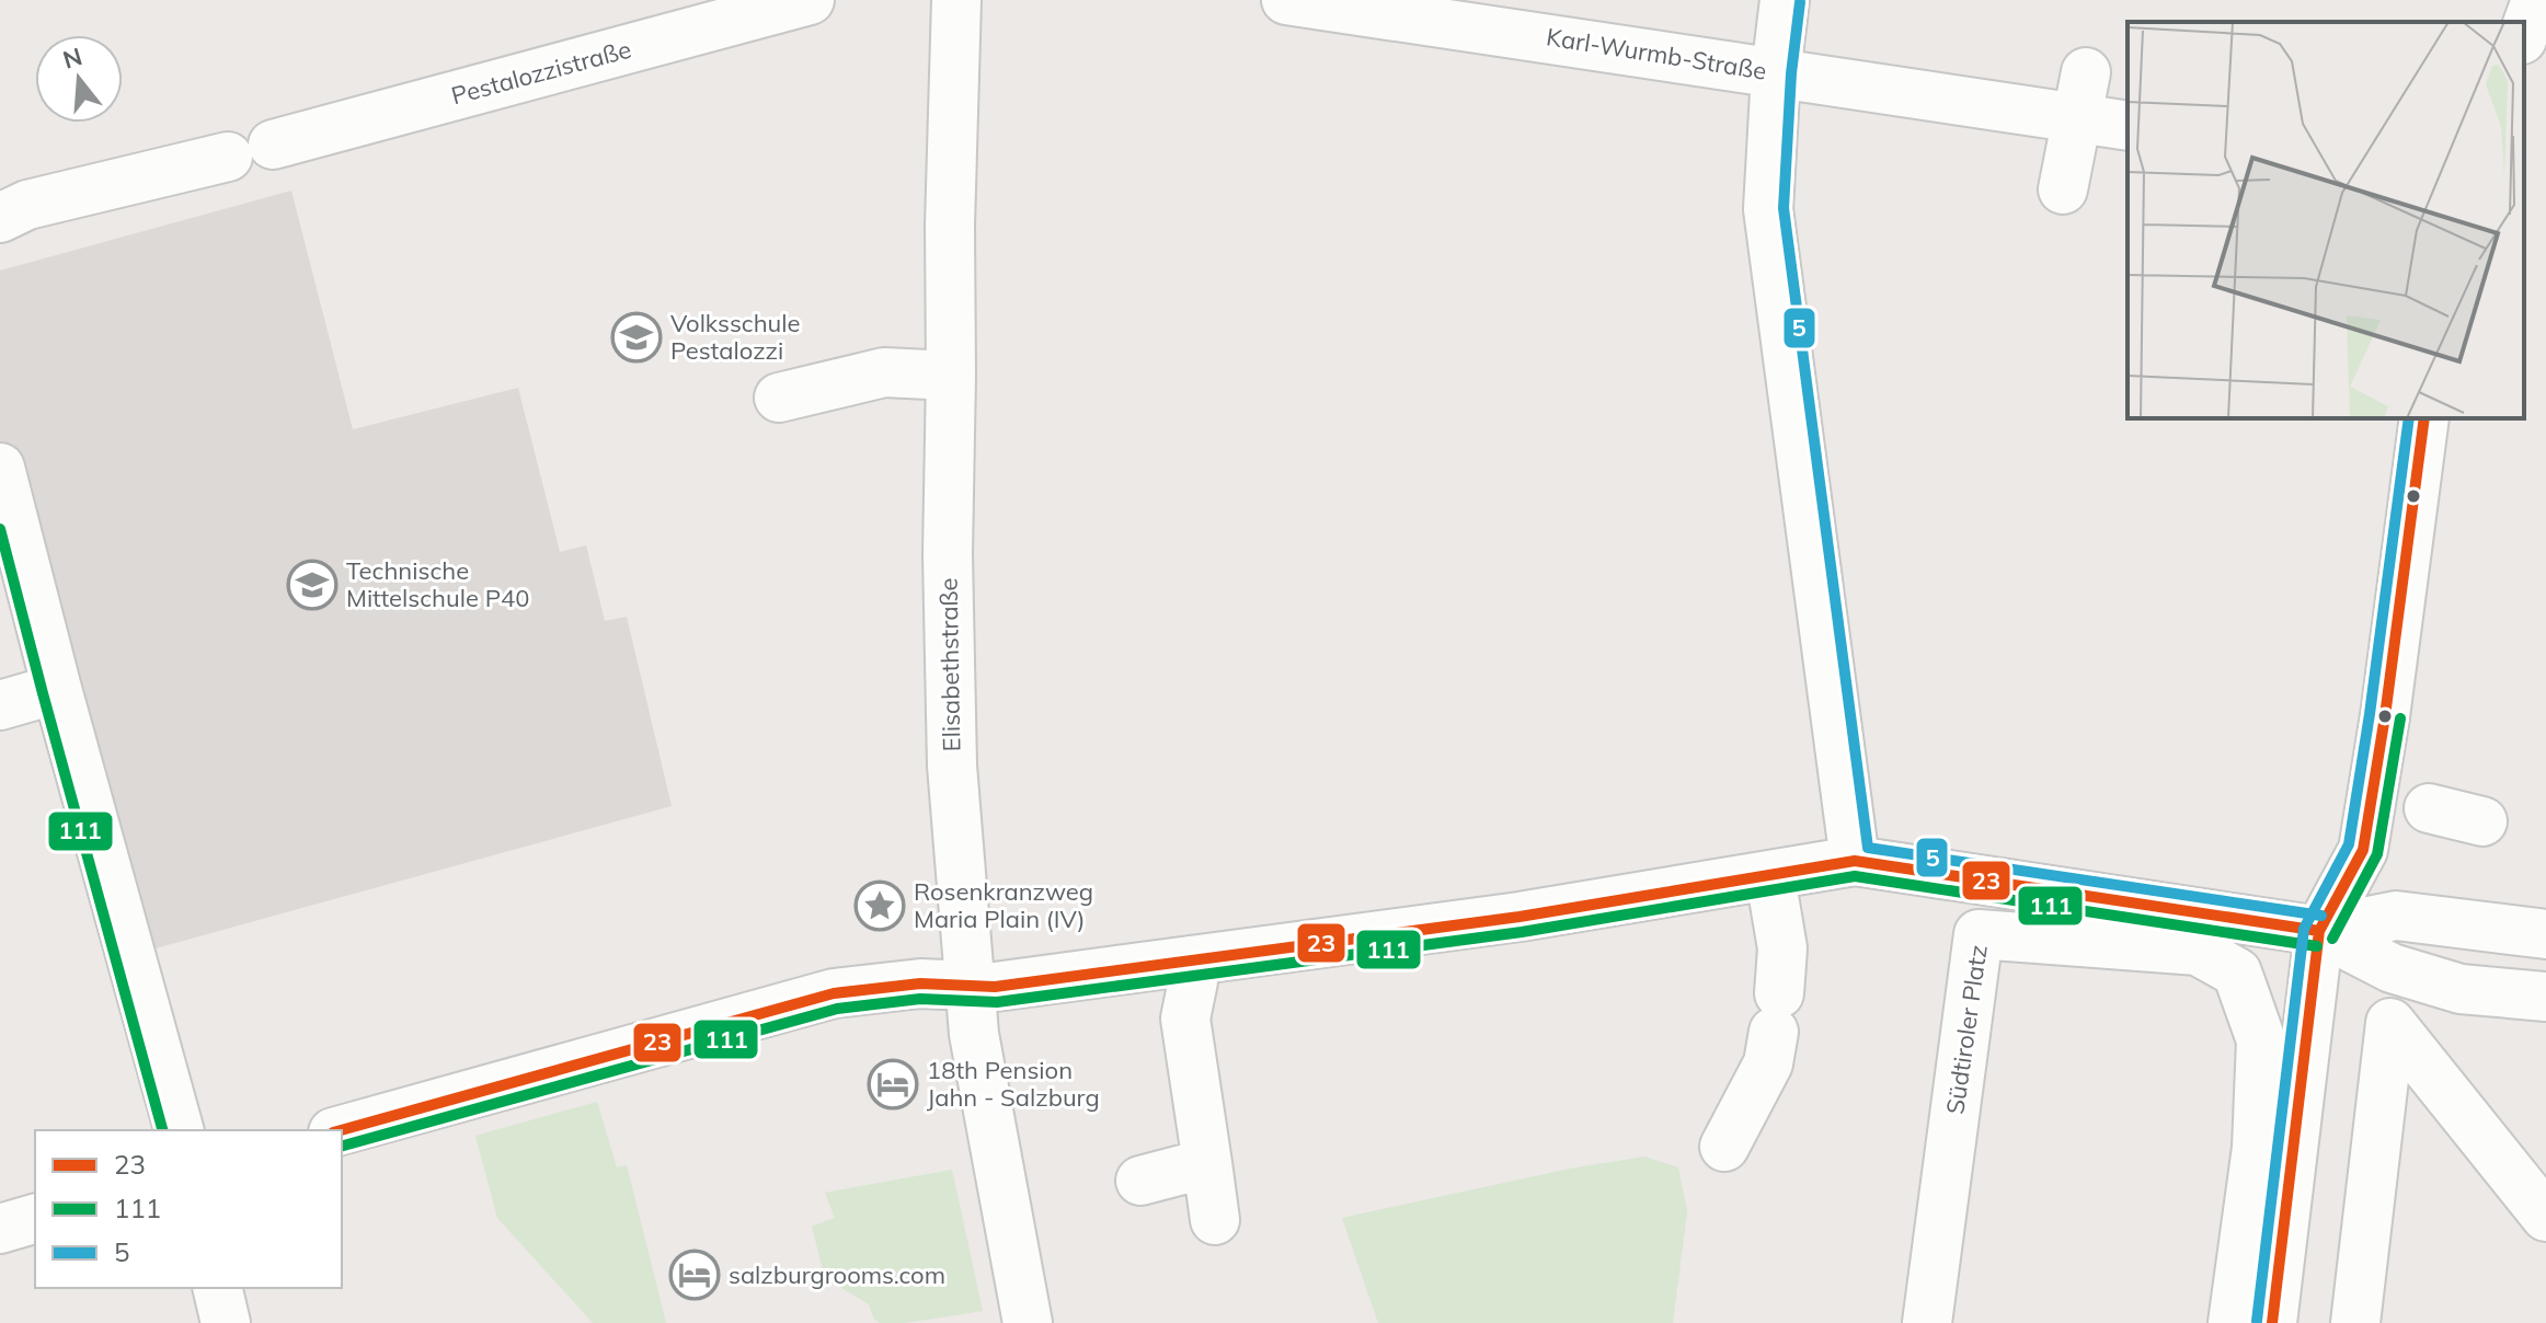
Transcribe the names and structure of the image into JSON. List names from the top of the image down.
{
  "streets": {
    "street": [
      "Karl-Wurmb-Straße",
      "Pestalozzistraße",
      "Elisabethstraße",
      "Südtiroler Platz"
    ]
  },
  "places": {
    "school or university": ["Volksschule Pestalozzi", "Technische Mittelschule P40"],
    "place": ["Rosenkranzweg Maria Plain (IV)"],
    "hotel": ["18th Pension Jahn - Salzburg", "salzburgrooms.com"]
  },
  "lines": ["transit line 5", "transit line 23", "transit line 111"],
  "legend": ["23", "111", "5"],
  "north": "top"
}
